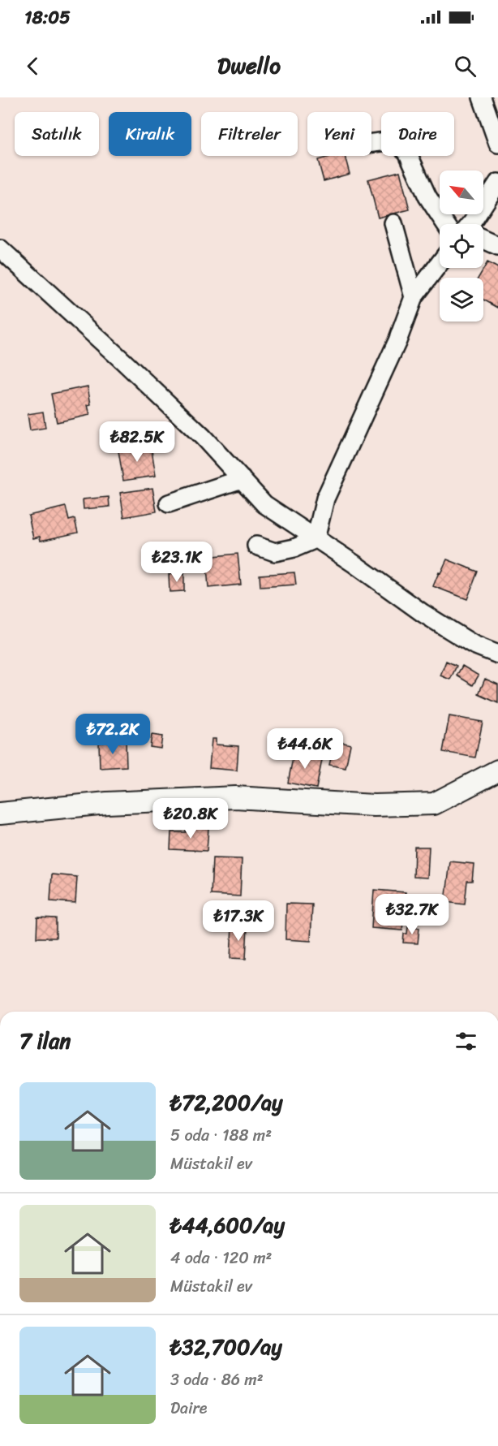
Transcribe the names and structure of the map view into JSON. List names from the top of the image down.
{
  "north": "top left",
  "page": {
    "status": "18:05",
    "header": "Dwello",
    "chip": [
      "Satılık",
      "Kiralık",
      "Filtreler",
      "Yeni",
      "Daire"
    ],
    "price": [
      "₺82.5K",
      "₺23.1K",
      "₺72.2K",
      "₺44.6K",
      "₺20.8K",
      "₺32.7K",
      "₺17.3K"
    ],
    "heading": "7 ilan",
    "list": [
      {
        "name": "₺72,200/ay",
        "note": "5 oda · 188 m² · Müstakil ev"
      },
      {
        "name": "₺44,600/ay",
        "note": "4 oda · 120 m² · Müstakil ev"
      },
      {
        "name": "₺32,700/ay",
        "note": "3 oda · 86 m² · Daire"
      }
    ]
  }
}
